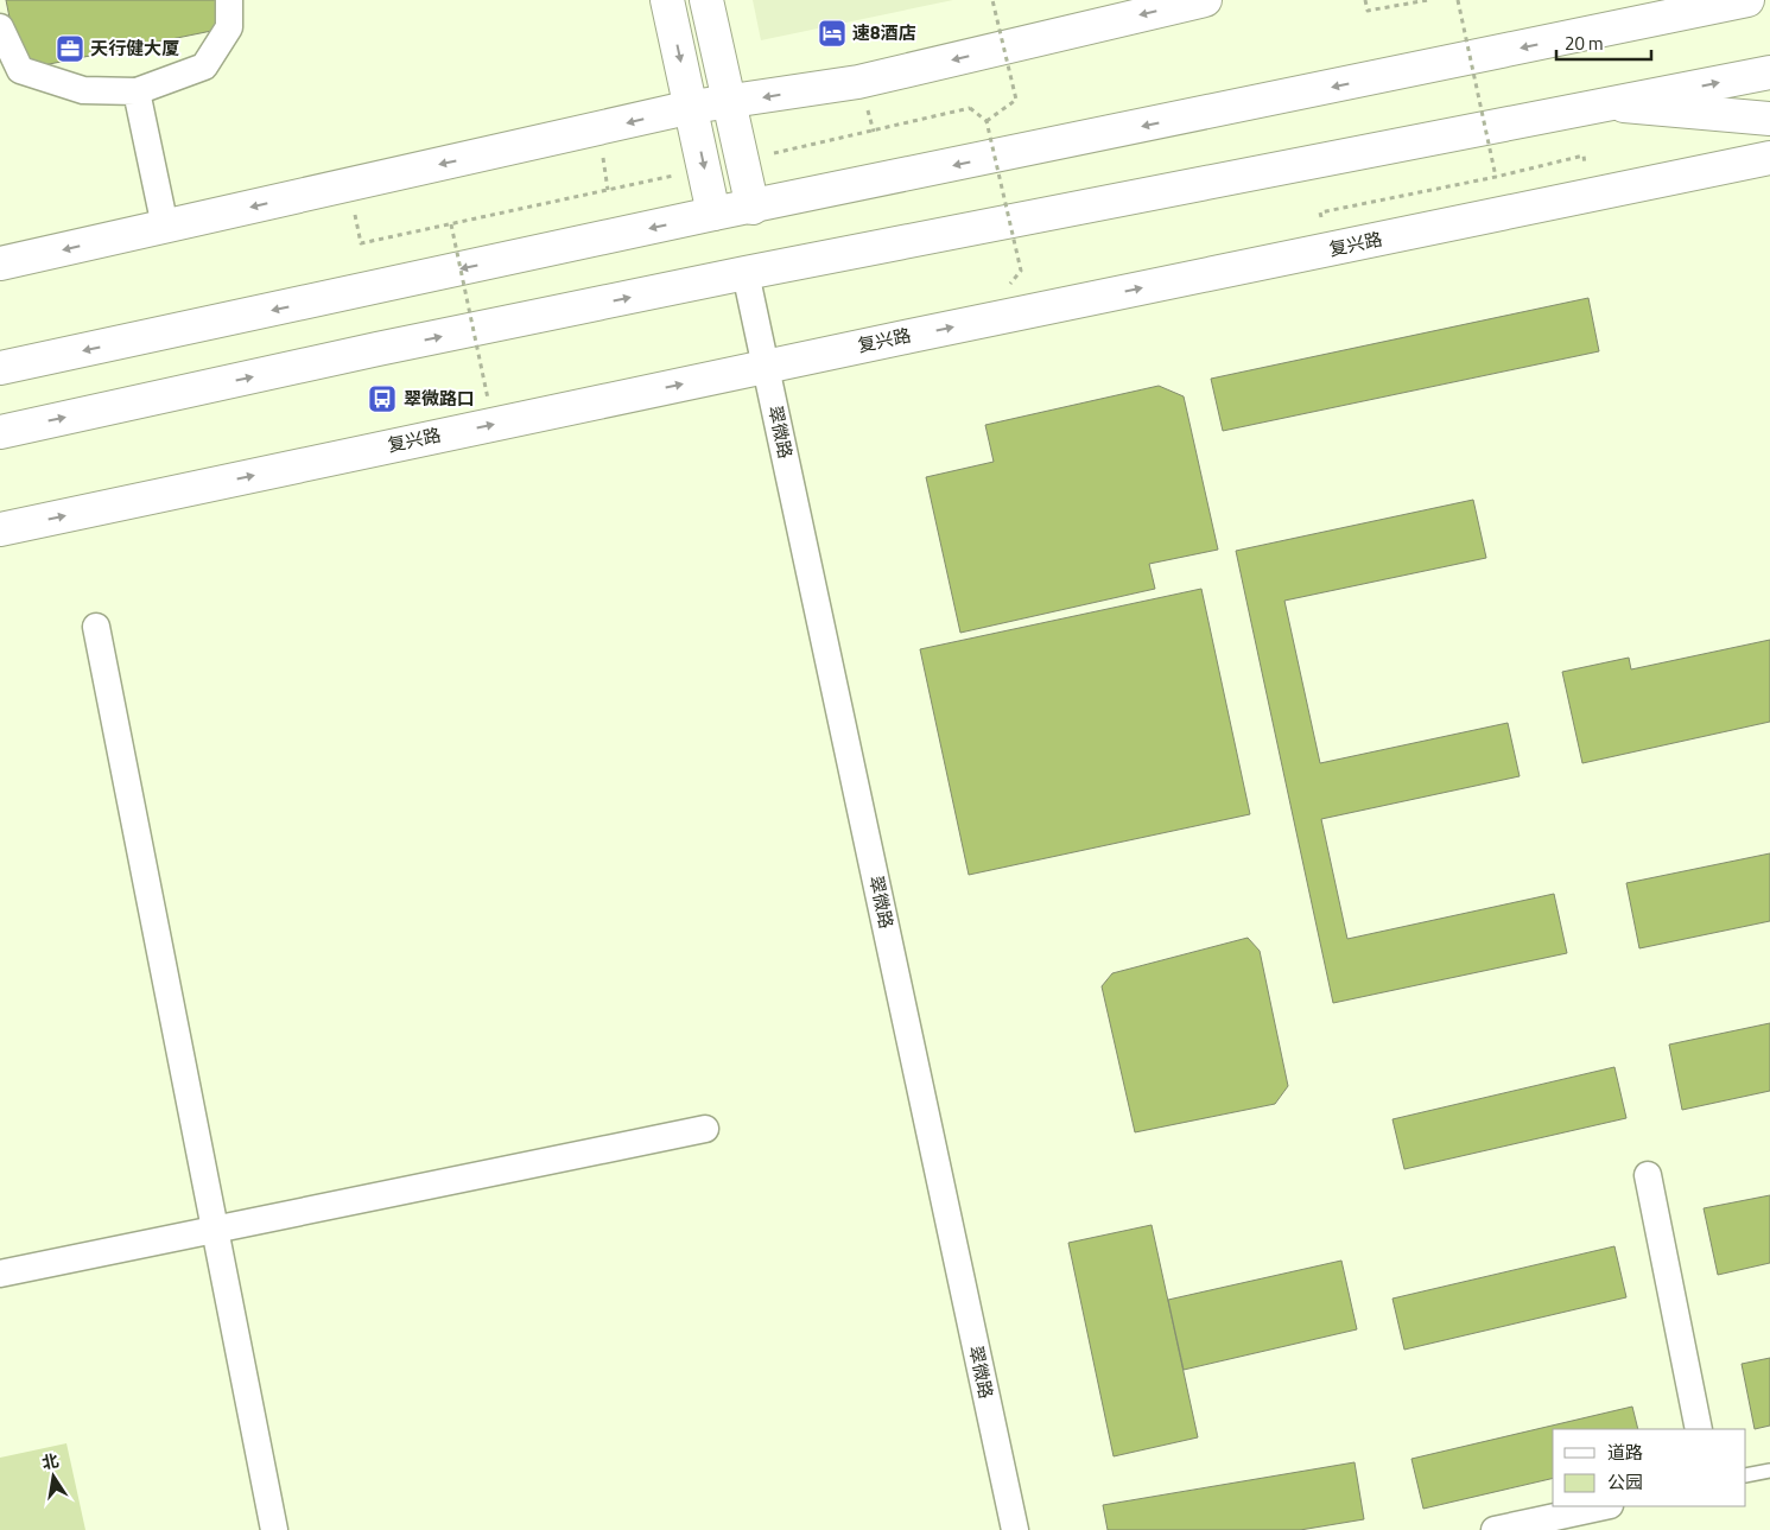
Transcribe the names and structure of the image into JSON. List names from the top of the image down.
{
  "streets": {
    "main road": ["复兴路"],
    "street": ["翠微路"]
  },
  "crossings": [
    ["复兴路", "翠微路"]
  ],
  "places": {
    "hotel": ["速8酒店"],
    "office": ["天行健大厦"],
    "bus stop": ["翠微路口"]
  },
  "legend": ["道路", "公园"],
  "scale_bar": "20 m",
  "north": "top"
}
